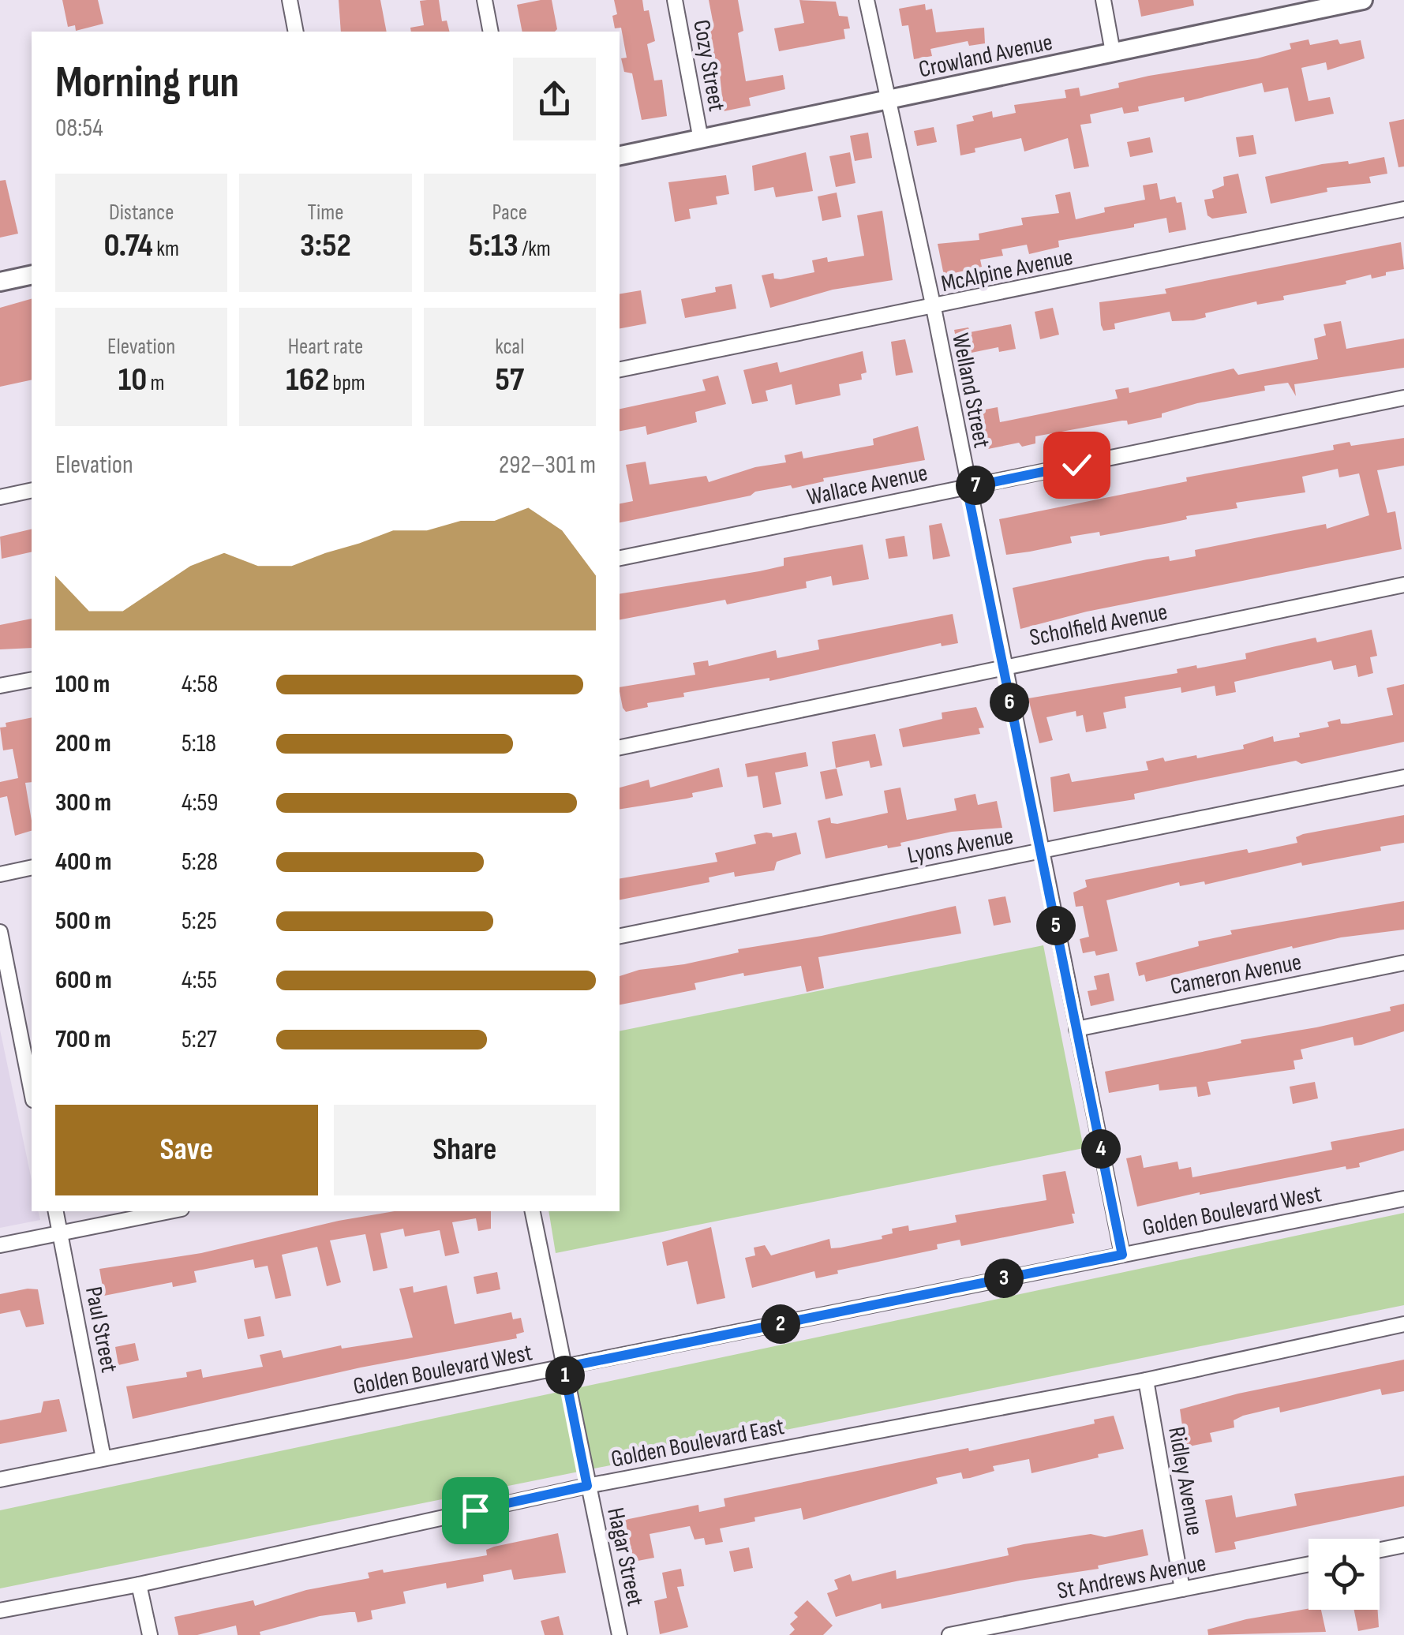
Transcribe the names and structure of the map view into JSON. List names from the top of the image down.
{
  "streets": {
    "main road": ["Crowland Avenue"],
    "street": [
      "Cozy Street",
      "McAlpine Avenue",
      "Welland Street",
      "Wallace Avenue",
      "Scholfield Avenue",
      "Lyons Avenue",
      "Cameron Avenue",
      "Golden Boulevard West",
      "Paul Street",
      "Golden Boulevard East",
      "Ridley Avenue",
      "Hagar Street",
      "St Andrews Avenue"
    ]
  },
  "crossings": [
    ["Crowland Avenue", "Cozy Street"],
    ["Crowland Avenue", "Welland Street"],
    ["McAlpine Avenue", "Welland Street"],
    ["Welland Street", "Wallace Avenue"],
    ["Welland Street", "Scholfield Avenue"],
    ["Welland Street", "Lyons Avenue"],
    ["Welland Street", "Cameron Avenue"],
    ["Welland Street", "Golden Boulevard West"],
    ["Golden Boulevard West", "Paul Street"],
    ["Golden Boulevard West", "Hagar Street"],
    ["Golden Boulevard East", "Ridley Avenue"],
    ["Golden Boulevard East", "Hagar Street"],
    ["Ridley Avenue", "St Andrews Avenue"]
  ],
  "page": {
    "heading": ["Morning run", "08:54"],
    "stats": [
      ["Distance", "0.74 km"],
      ["Time", "3:52"],
      ["Pace", "5:13 /km"],
      ["Elevation", "10 m"],
      ["Heart rate", "162 bpm"],
      ["kcal", "57"]
    ],
    "chart": ["Elevation", "292–301 m"],
    "pins": [
      "7",
      "6",
      "5",
      "4",
      "3",
      "2",
      "1"
    ],
    "list": [
      {
        "name": "100 m",
        "note": "4:58"
      },
      {
        "name": "200 m",
        "note": "5:18"
      },
      {
        "name": "300 m",
        "note": "4:59"
      },
      {
        "name": "400 m",
        "note": "5:28"
      },
      {
        "name": "500 m",
        "note": "5:25"
      },
      {
        "name": "600 m",
        "note": "4:55"
      },
      {
        "name": "700 m",
        "note": "5:27"
      }
    ],
    "buttons": ["Save", "Share"]
  }
}
